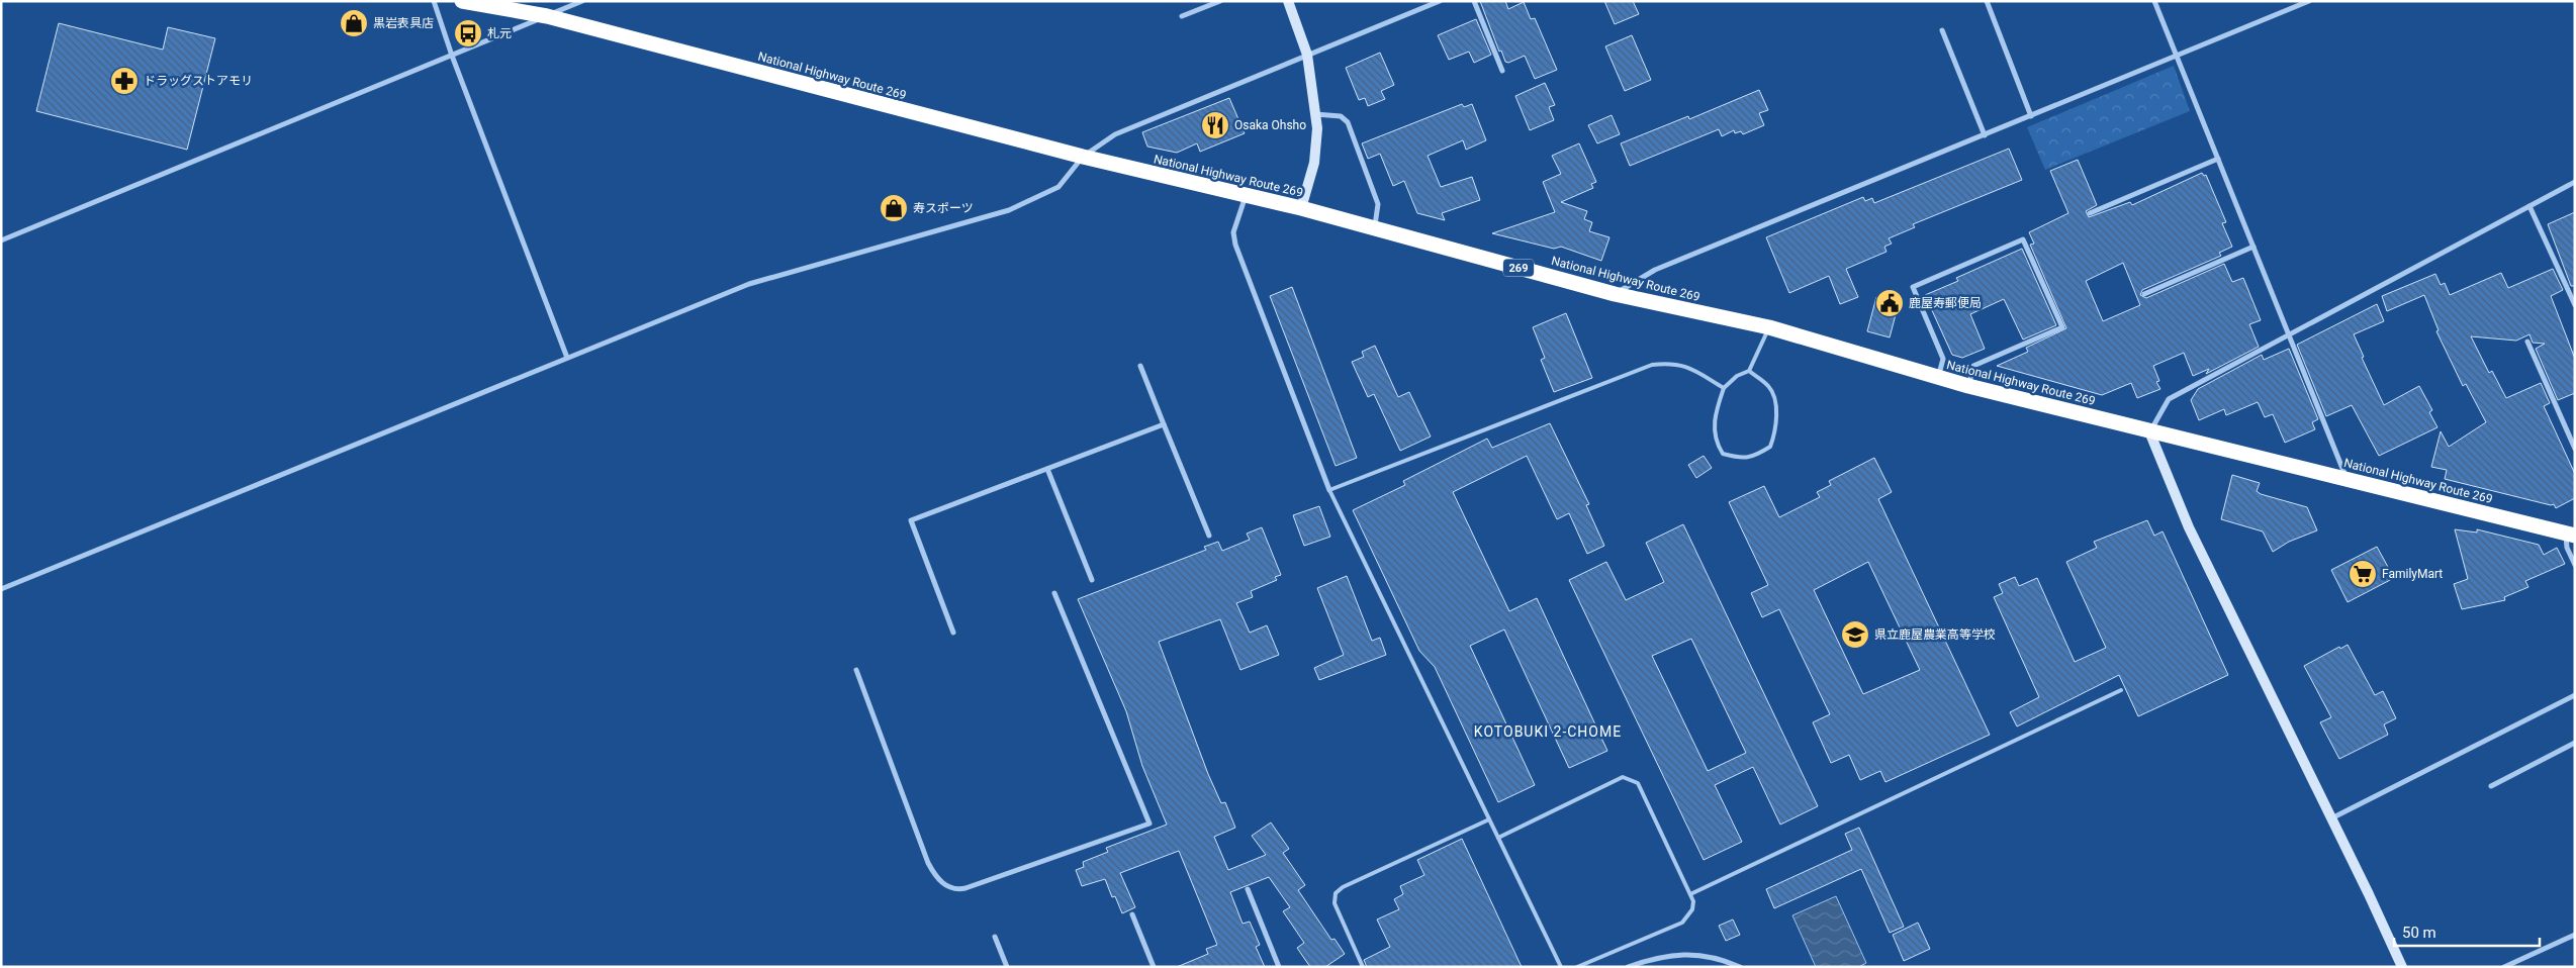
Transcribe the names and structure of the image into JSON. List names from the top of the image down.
{
  "streets": {
    "highway": ["National Highway Route 269", "269"]
  },
  "districts": ["KOTOBUKI 2-CHOME"],
  "places": {
    "shop": ["黒岩表具店", "寿スポーツ"],
    "bus stop": ["札元"],
    "pharmacy": ["ドラッグストアモリ"],
    "restaurant": ["Osaka Ohsho"],
    "public building": ["鹿屋寿郵便局"],
    "supermarket": ["FamilyMart"],
    "school or university": ["県立鹿屋農業高等学校"]
  },
  "scale_bar": "50 m"
}
